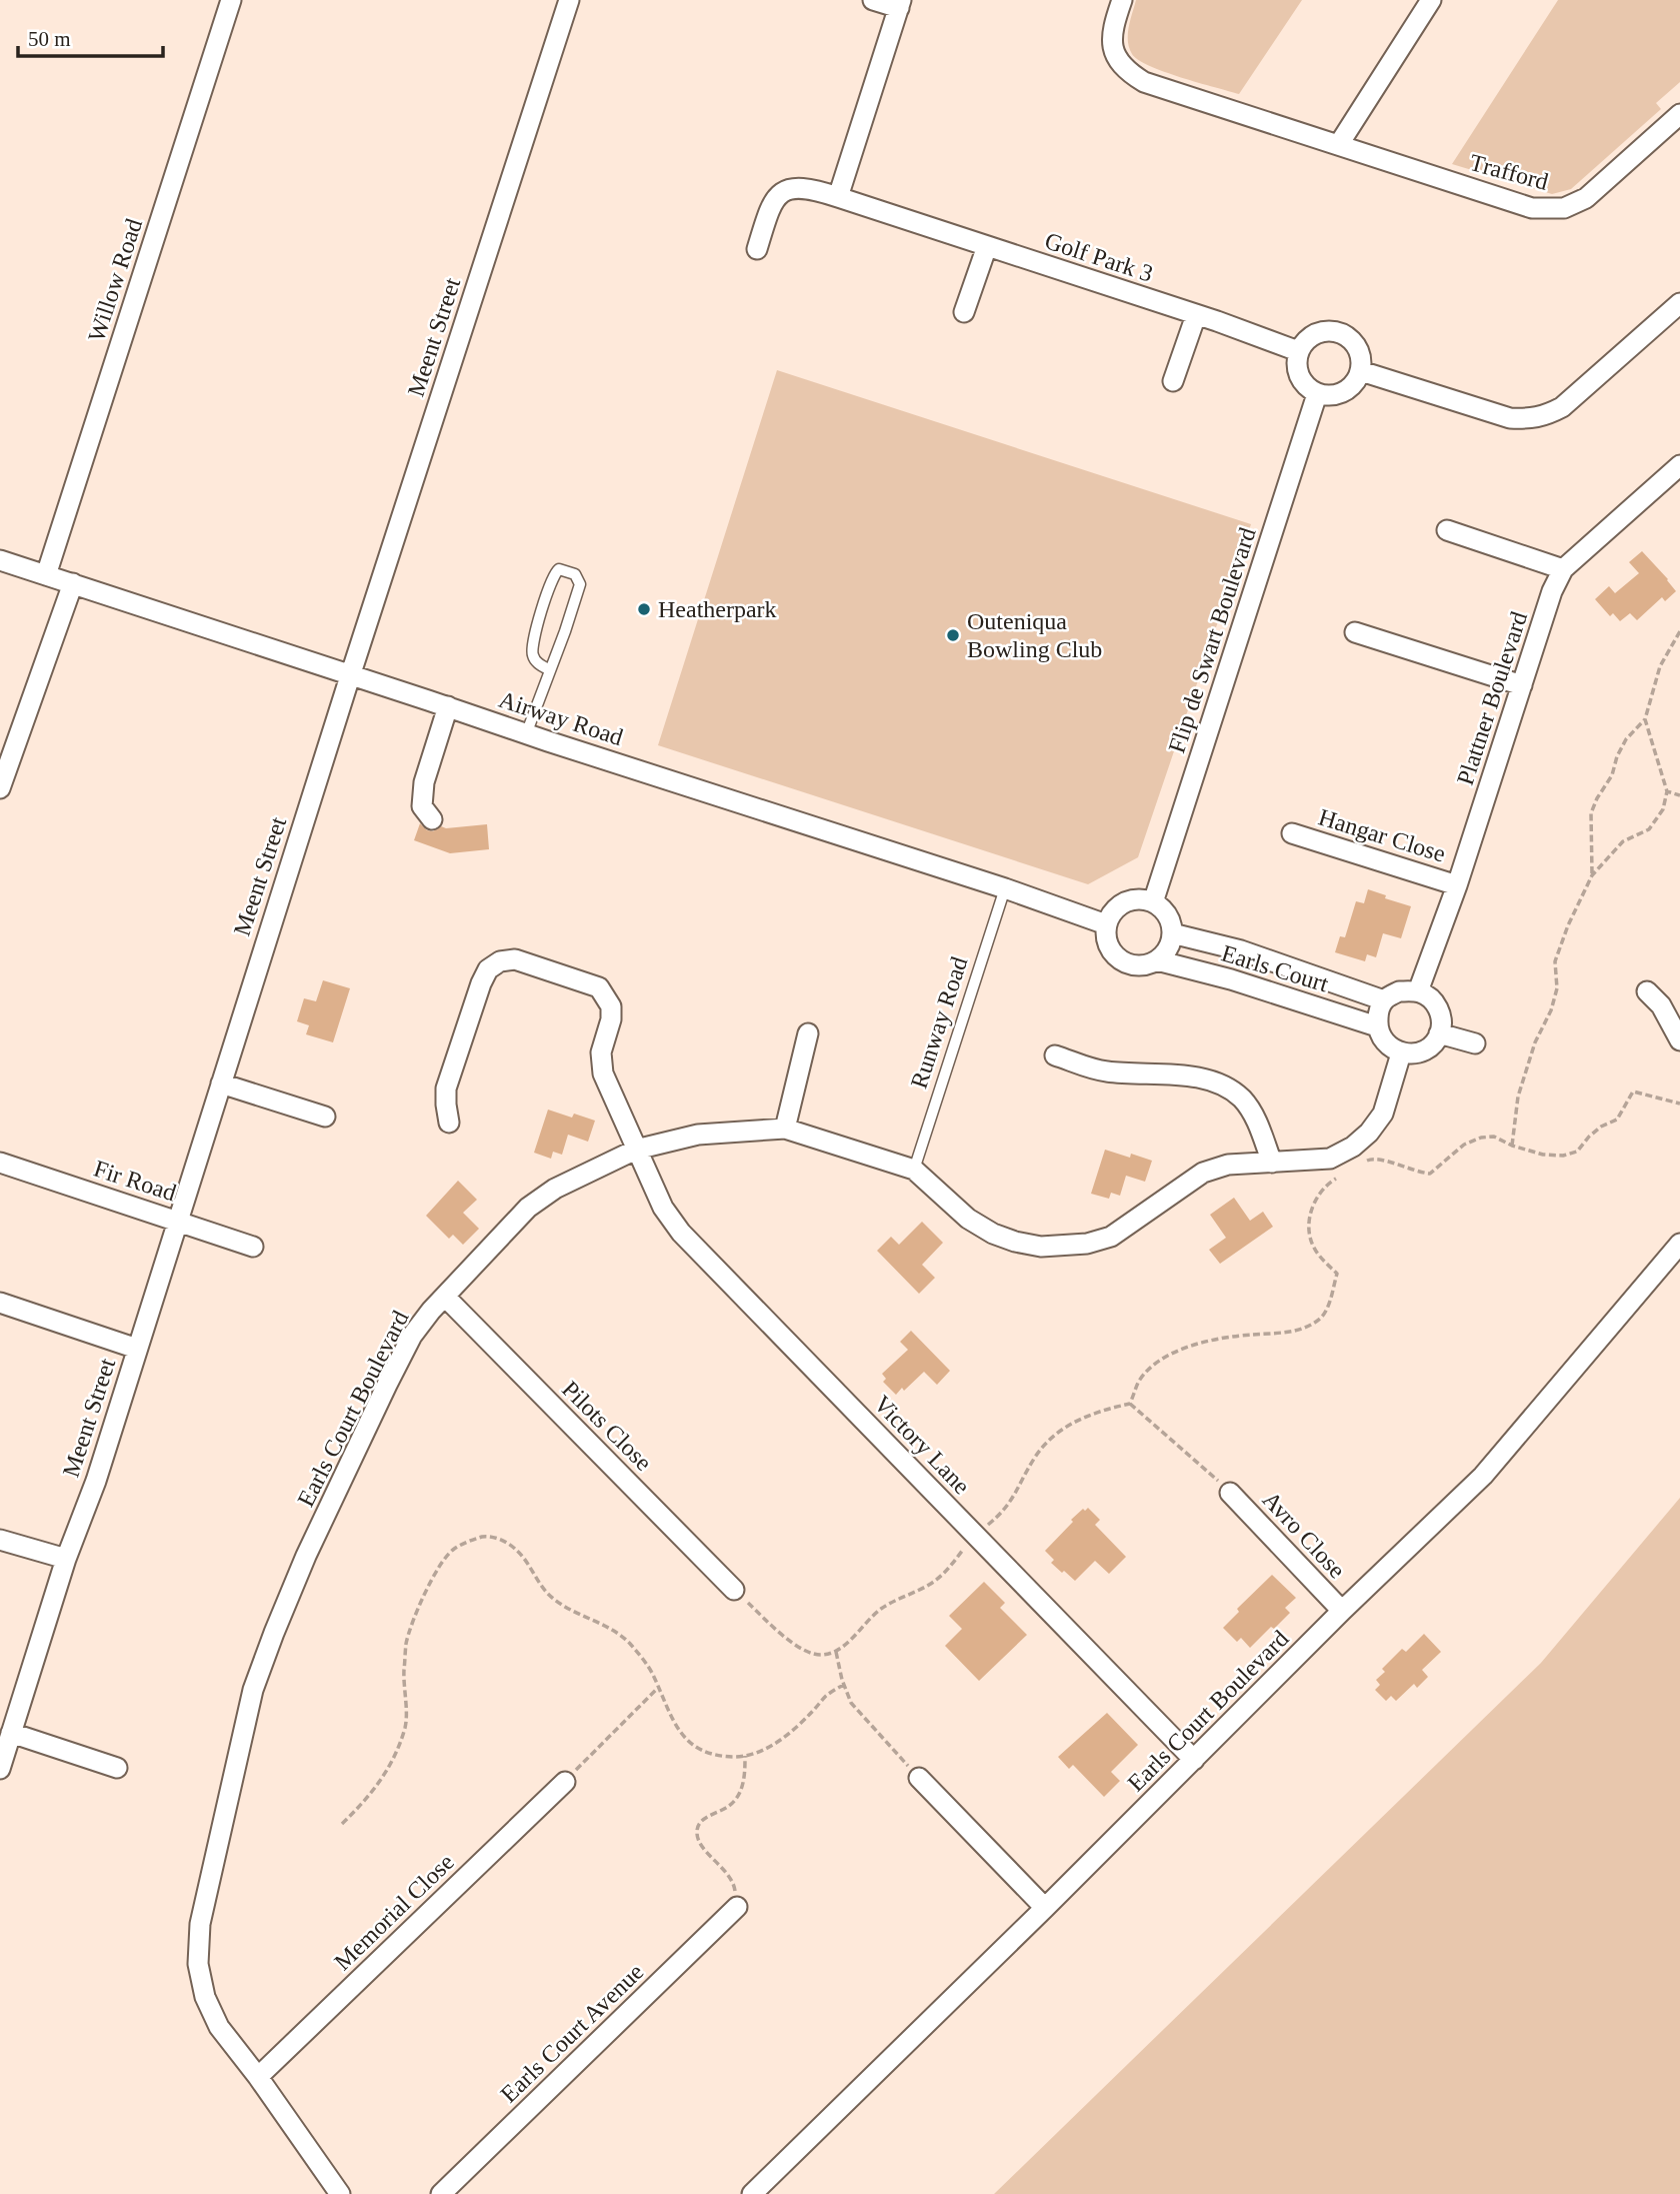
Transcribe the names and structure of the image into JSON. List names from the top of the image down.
{
  "streets": {
    "street": [
      "Trafford",
      "Golf Park 3",
      "Willow Road",
      "Meent Street",
      "Flip de Swart Boulevard",
      "Plattner Boulevard",
      "Airway Road",
      "Hangar Close",
      "Earls Court",
      "Fir Road",
      "Earls Court Boulevard",
      "Pilots Close",
      "Victory Lane",
      "Avro Close",
      "Memorial Close",
      "Earls Court Avenue"
    ],
    "lane": ["Runway Road"]
  },
  "crossings": [
    ["Golf Park 3", "Flip de Swart Boulevard"],
    ["Willow Road", "Airway Road"],
    ["Meent Street", "Airway Road"],
    ["Meent Street", "Fir Road"],
    ["Flip de Swart Boulevard", "Airway Road"],
    ["Flip de Swart Boulevard", "Earls Court"],
    ["Plattner Boulevard", "Hangar Close"],
    ["Plattner Boulevard", "Earls Court"],
    ["Plattner Boulevard", "Earls Court Boulevard"],
    ["Airway Road", "Earls Court"],
    ["Airway Road", "Runway Road"],
    ["Earls Court", "Earls Court Boulevard"],
    ["Runway Road", "Earls Court Boulevard"],
    ["Earls Court Boulevard", "Pilots Close"],
    ["Earls Court Boulevard", "Victory Lane"],
    ["Earls Court Boulevard", "Avro Close"],
    ["Earls Court Boulevard", "Memorial Close"]
  ],
  "places": ["Heatherpark", "Outeniqua Bowling Club"],
  "scale_bar": "50 m"
}
